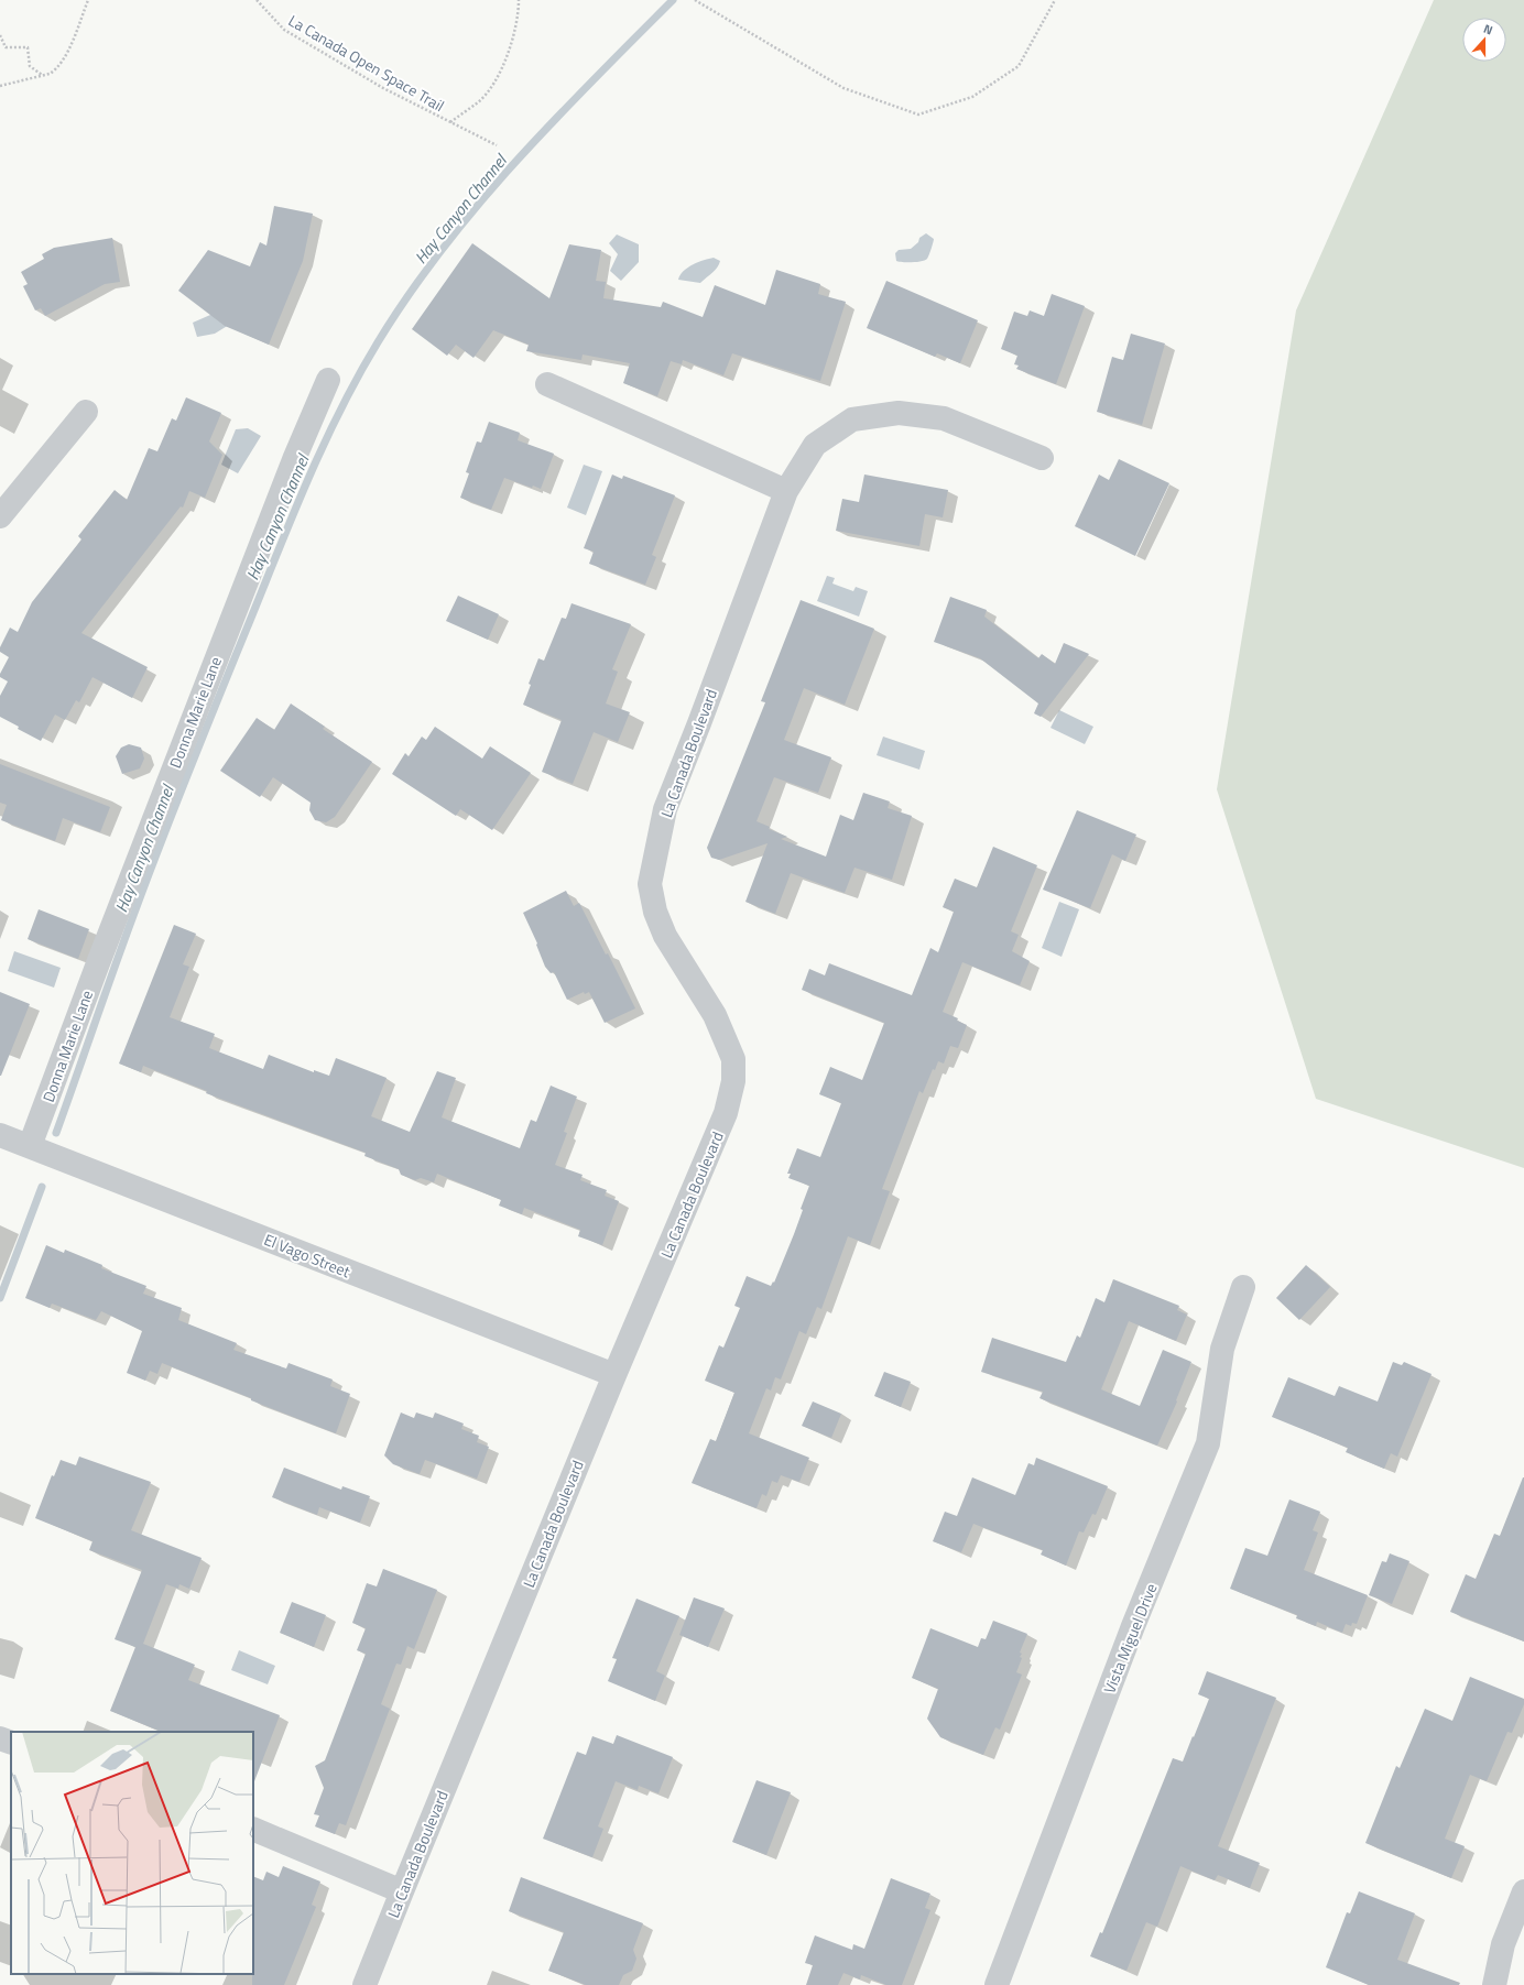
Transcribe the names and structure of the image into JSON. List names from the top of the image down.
{
  "streets": {
    "street": [
      "Donna Marie Lane",
      "La Canada Boulevard",
      "El Vago Street",
      "Vista Miguel Drive"
    ],
    "path": ["La Canada Open Space Trail"]
  },
  "crossings": [
    ["Donna Marie Lane", "El Vago Street"],
    ["La Canada Boulevard", "El Vago Street"]
  ],
  "water": ["Hay Canyon Channel"],
  "north": "top"
}
